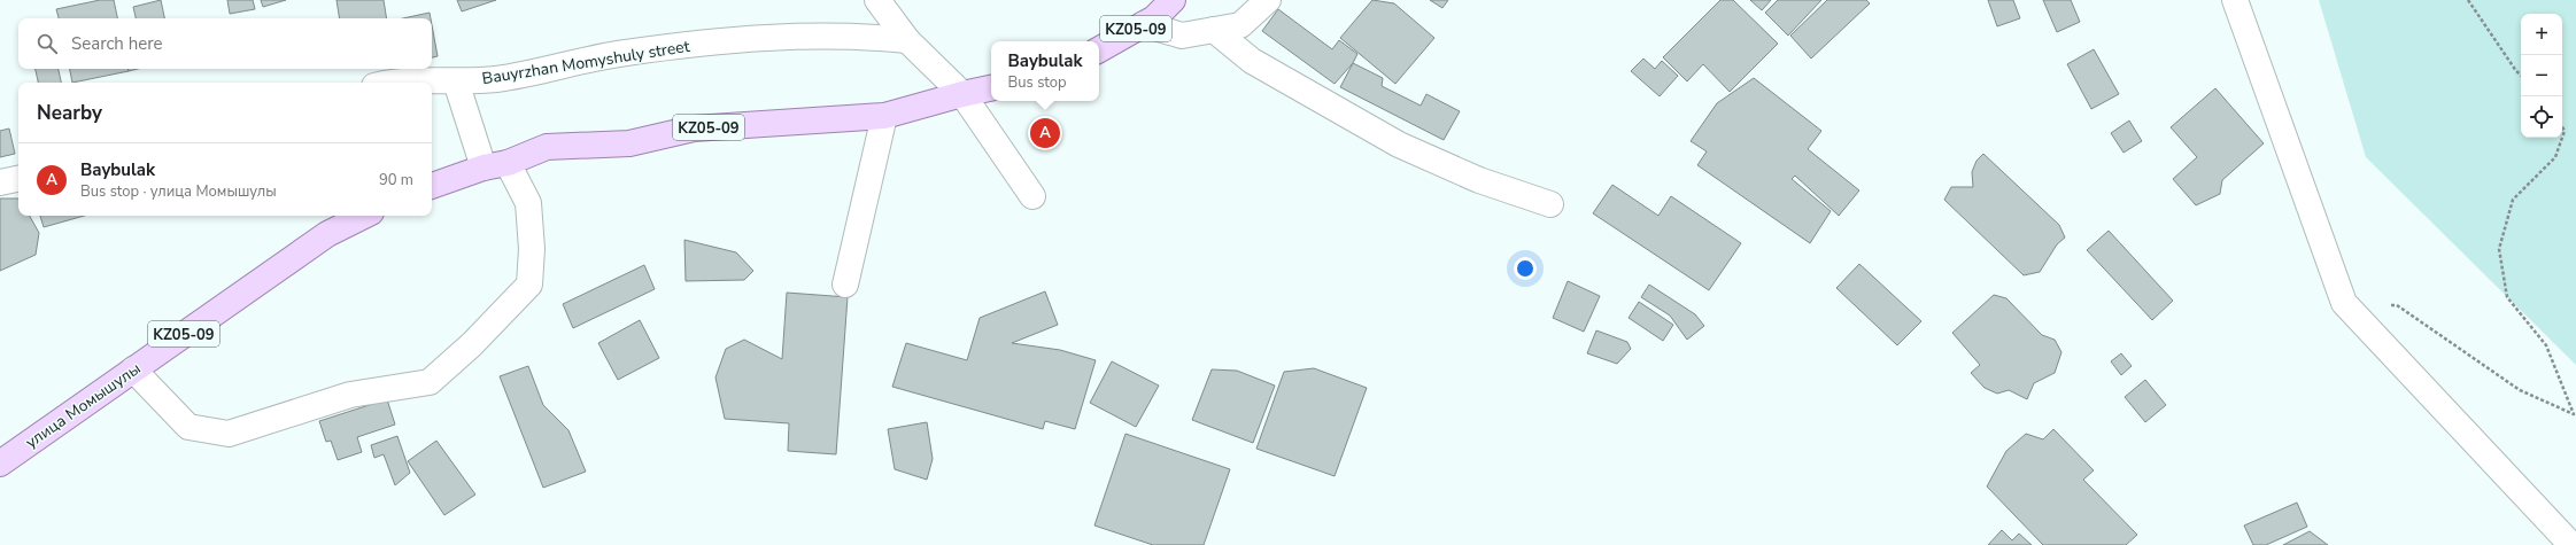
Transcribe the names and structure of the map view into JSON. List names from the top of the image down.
{
  "streets": {
    "main road": ["KZ05-09", "улица Момышулы"],
    "street": ["Bauyrzhan Momyshuly street"]
  },
  "page": {
    "map_buttons": ["+", "−"],
    "search": "Search here",
    "popup": ["Baybulak", "Bus stop"],
    "heading": "Nearby",
    "pins": "A",
    "list": [
      {
        "mark": "A",
        "name": "Baybulak",
        "note": "Bus stop · улица Момышулы",
        "value": "90 m"
      }
    ]
  }
}
